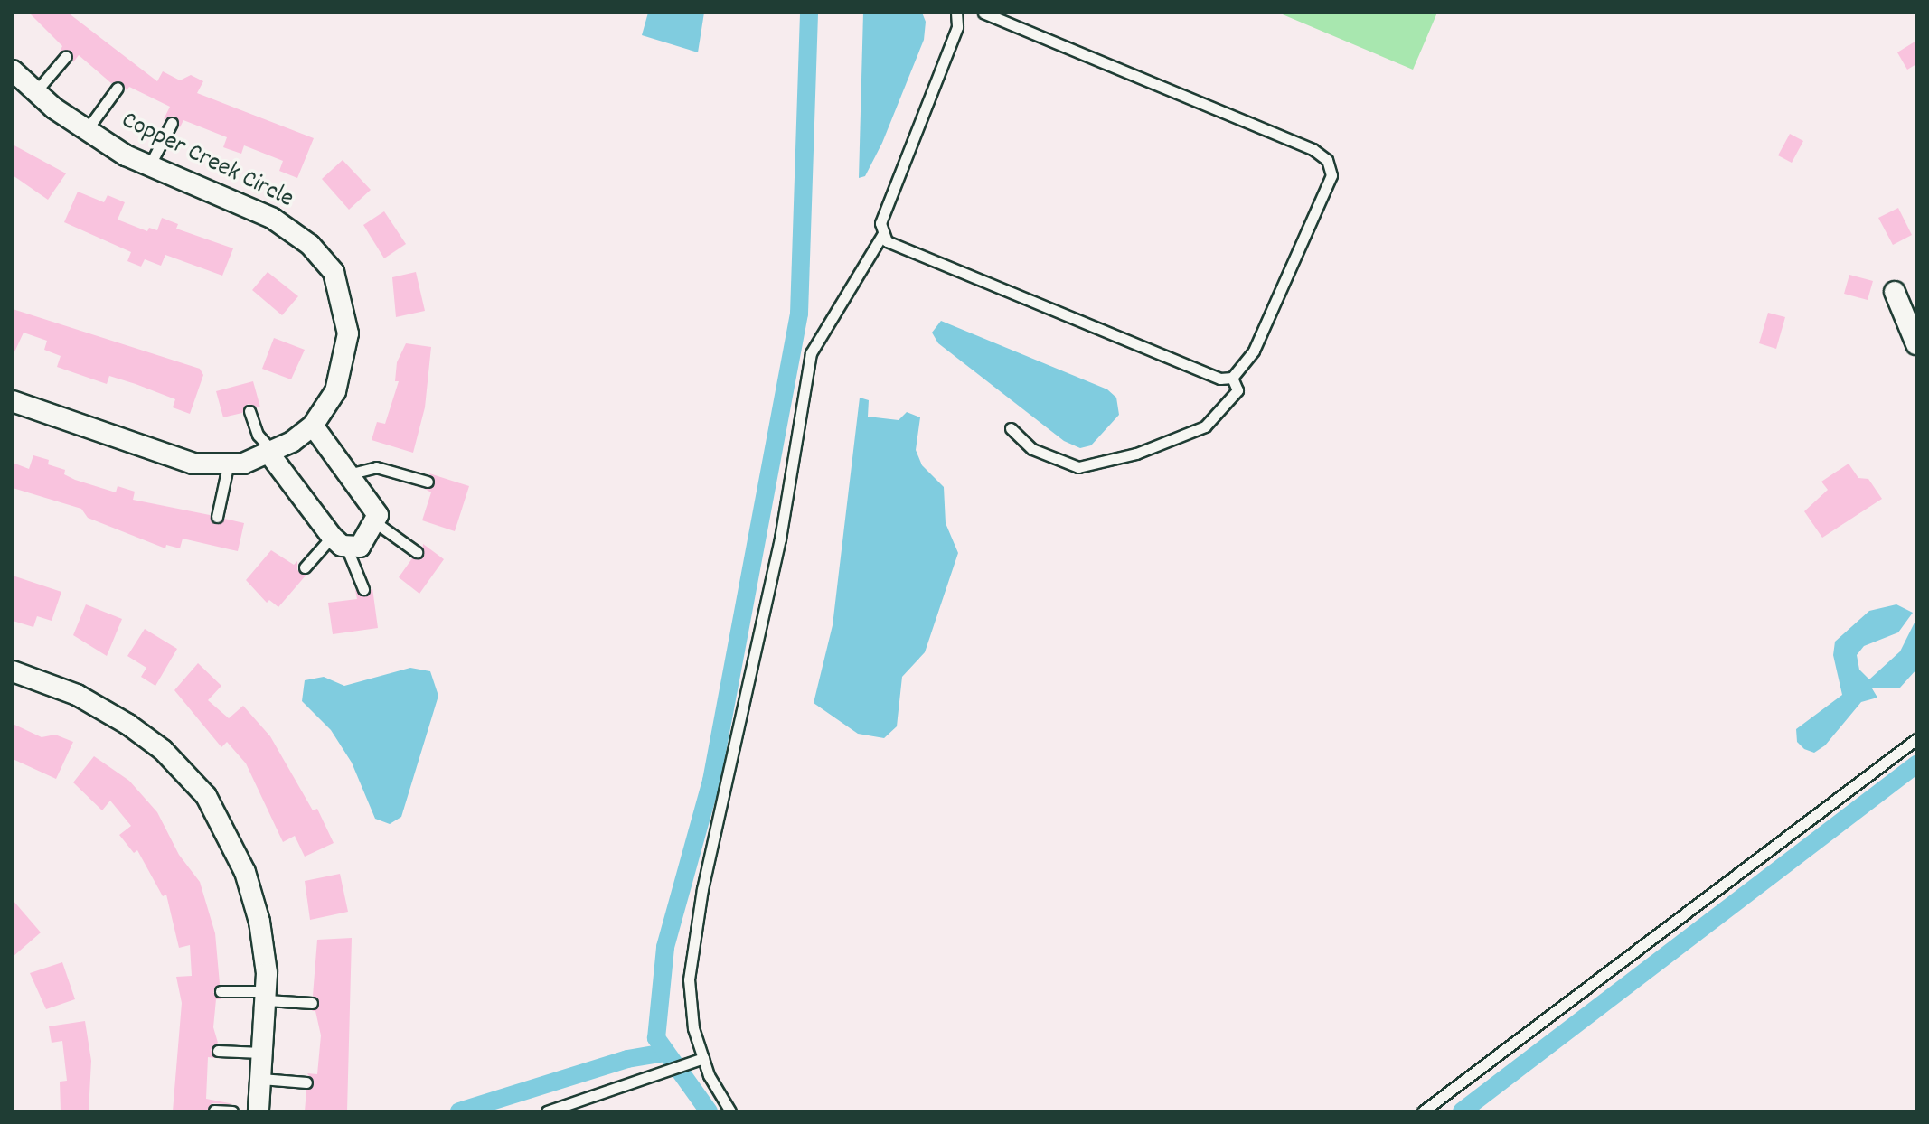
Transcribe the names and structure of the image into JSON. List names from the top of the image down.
{
  "streets": {
    "street": ["Copper Creek Circle"]
  }
}
